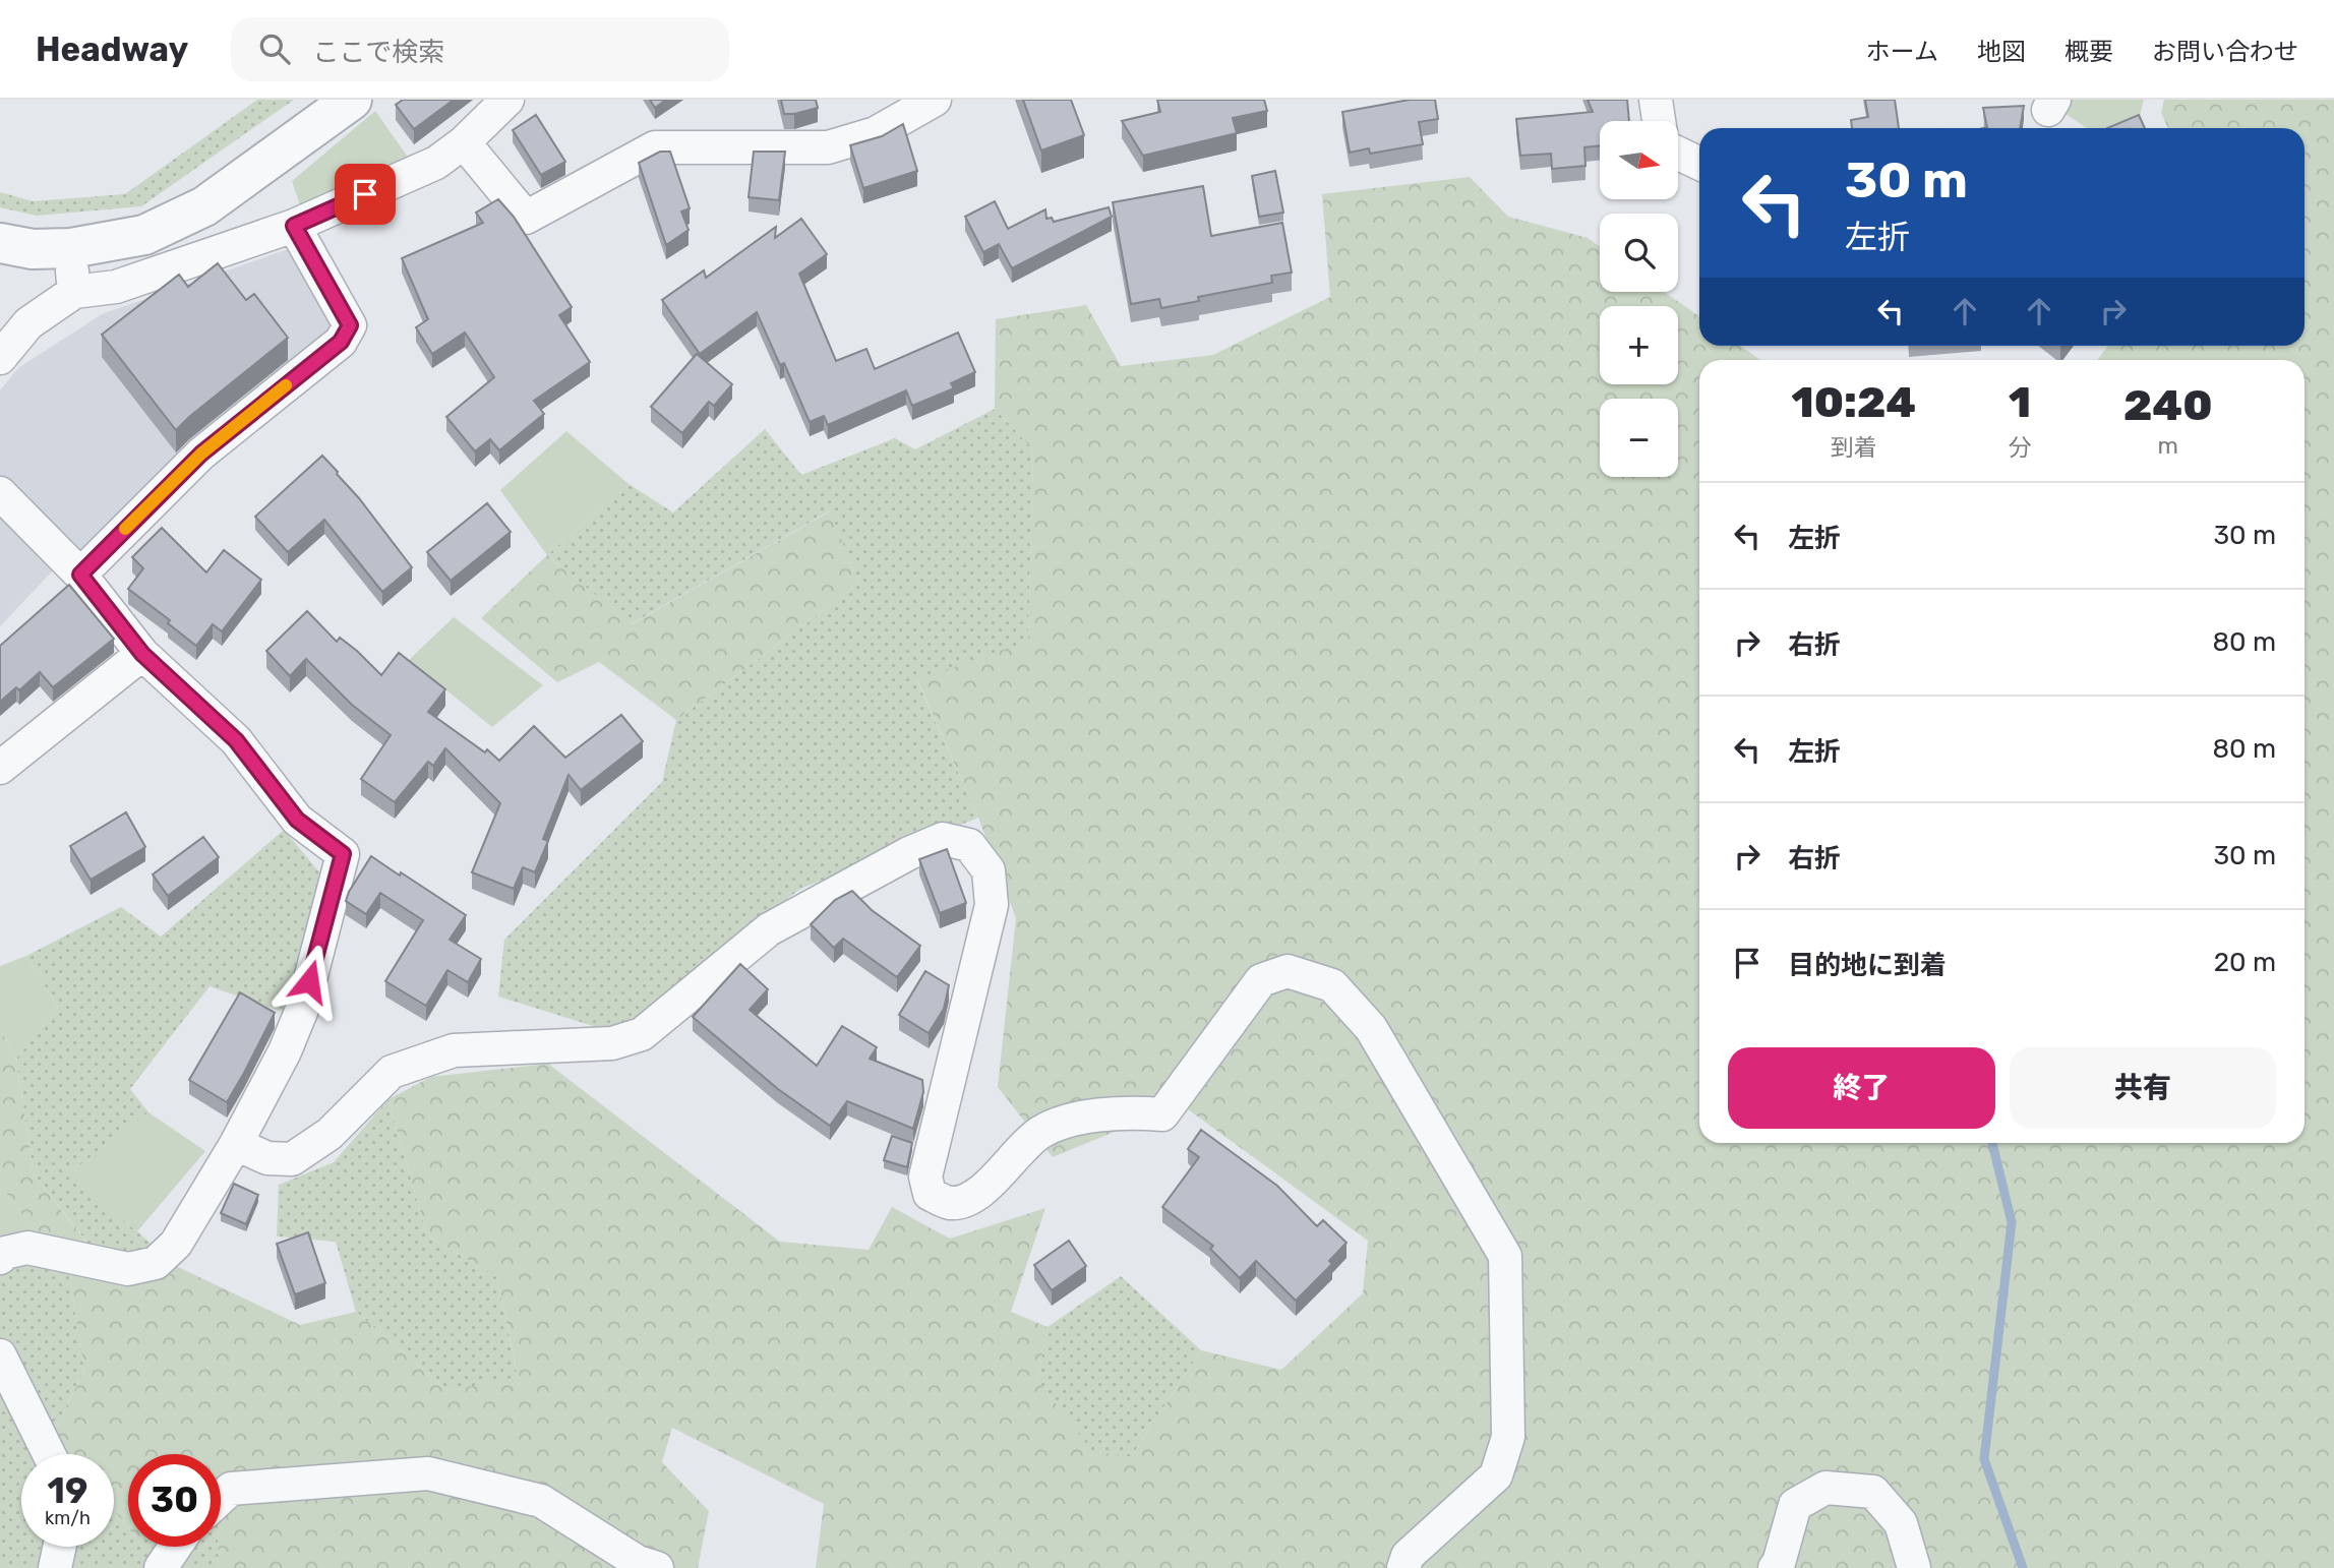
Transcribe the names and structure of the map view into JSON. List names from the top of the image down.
{
  "north": "right",
  "page": {
    "header": "Headway",
    "search": "ここで検索",
    "nav": [
      "ホーム",
      "地図",
      "概要",
      "お問い合わせ"
    ],
    "map_buttons": ["+", "−"],
    "turn": ["30 m", "左折"],
    "eta": [
      "10:24",
      "到着",
      "1",
      "分",
      "240",
      "m"
    ],
    "list": [
      {
        "name": "左折",
        "value": "30 m"
      },
      {
        "name": "右折",
        "value": "80 m"
      },
      {
        "name": "左折",
        "value": "80 m"
      },
      {
        "name": "右折",
        "value": "30 m"
      },
      {
        "name": "目的地に到着",
        "value": "20 m"
      }
    ],
    "buttons": ["終了", "共有"],
    "speed": "19 km/h",
    "limit": "30"
  }
}
